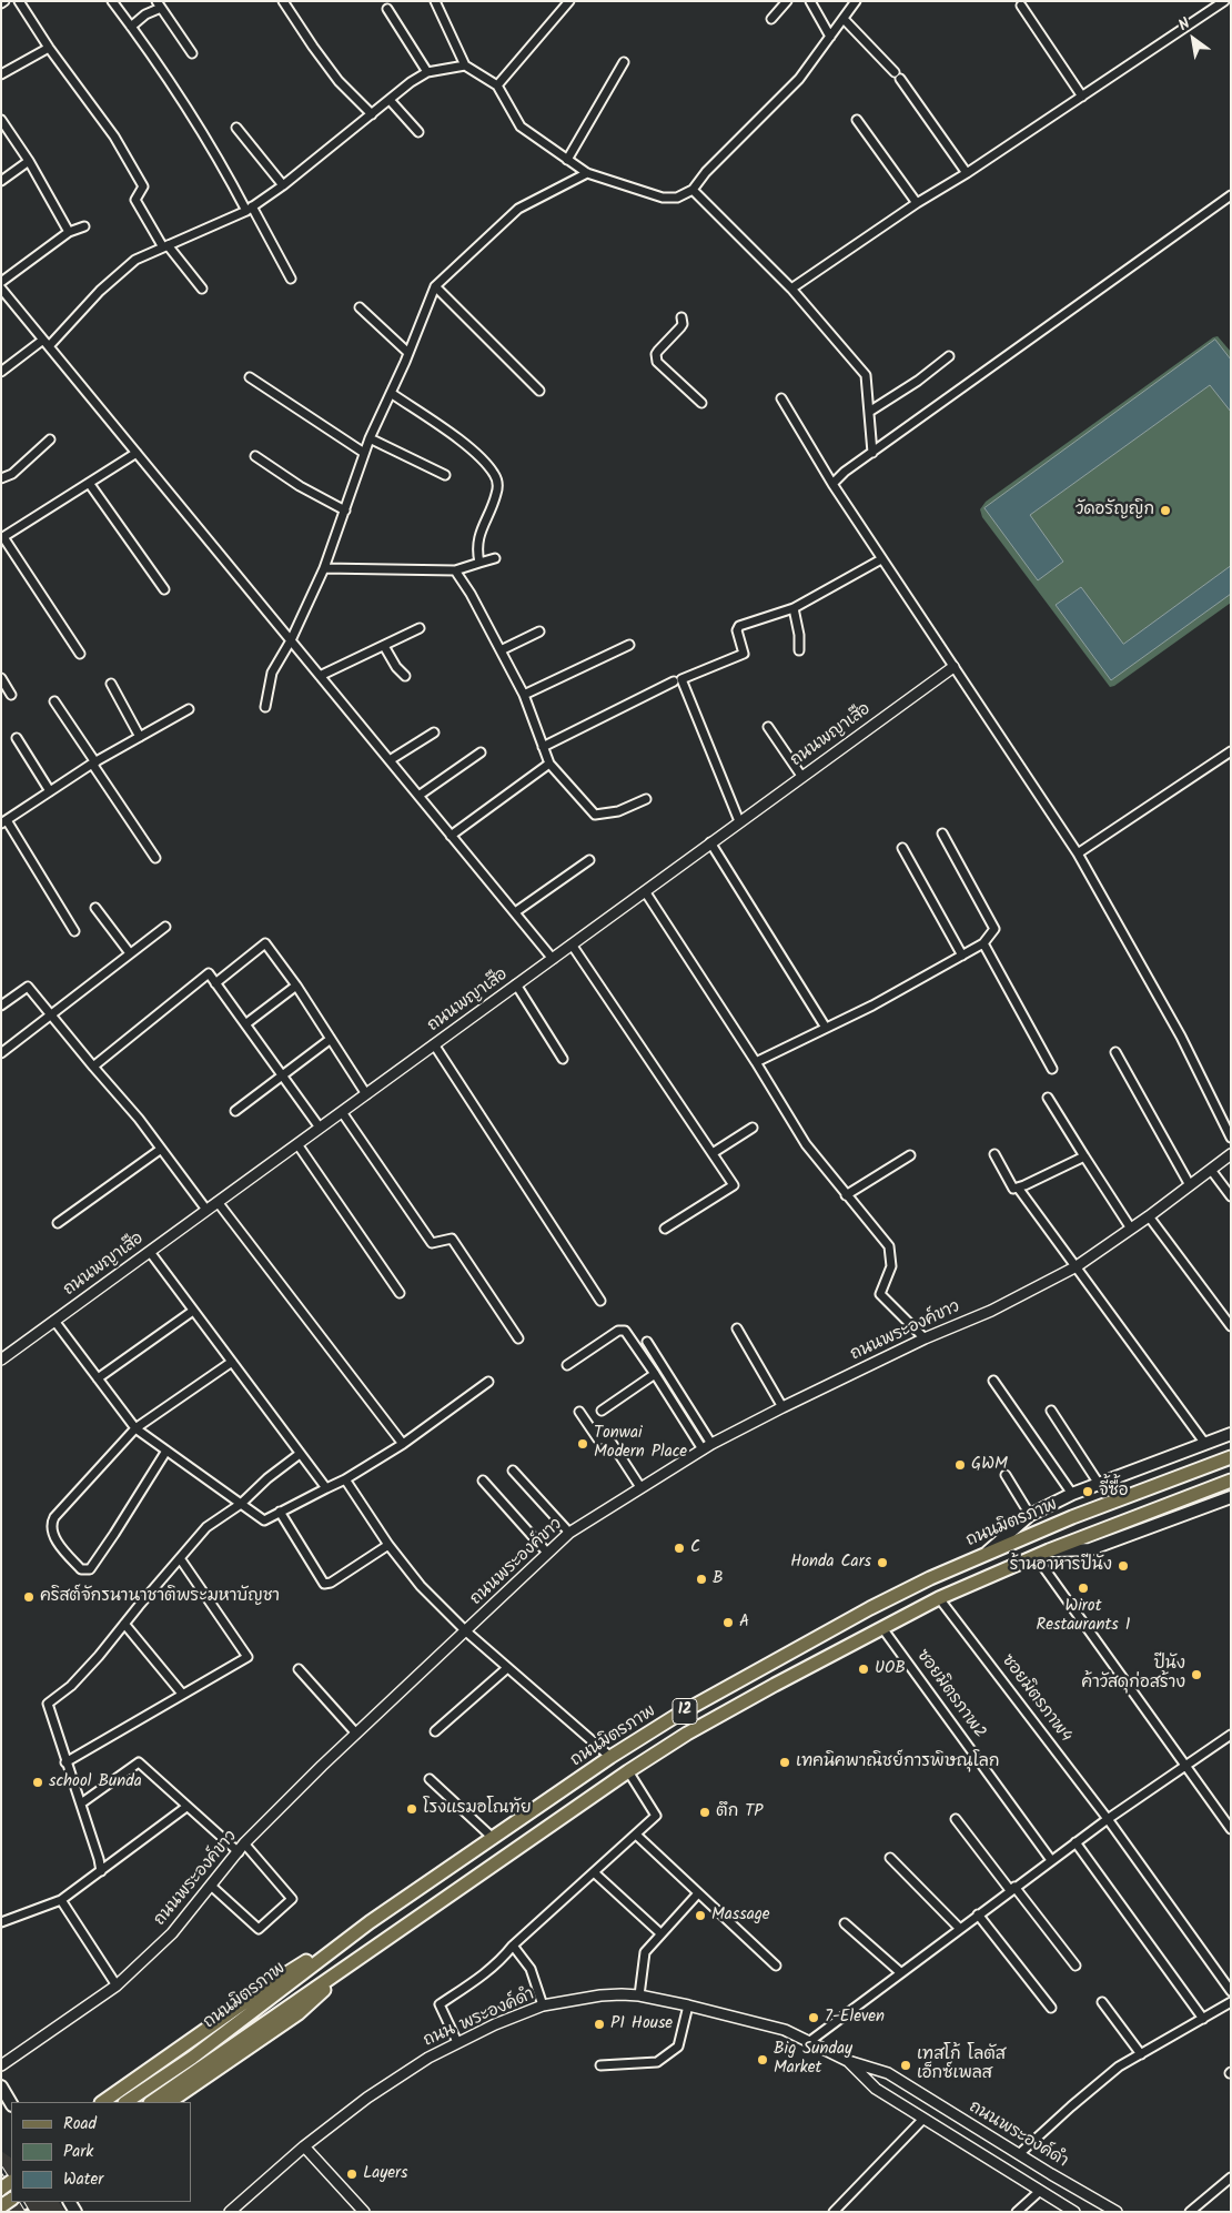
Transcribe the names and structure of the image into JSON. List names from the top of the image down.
{
  "streets": {
    "main road": ["ถนนมิตรภาพ", "12"],
    "street": [
      "ถนนพญาเสือ",
      "ถนนพระองค์ขาว",
      "ซอยมิตรภาพ2",
      "ซอยมิตรภาพ4",
      "ถนน พระองค์ดำ",
      "ถนนพระองค์ดำ"
    ]
  },
  "crossings": [
    ["ถนนมิตรภาพ", "ซอยมิตรภาพ2"],
    ["ถนนมิตรภาพ", "ซอยมิตรภาพ4"],
    ["ถนน พระองค์ดำ", "ถนนพระองค์ดำ"]
  ],
  "places": [
    "วัดอรัญญิก",
    "Tonwai Modern Place",
    "GWM",
    "จี้ซื้อ",
    "C",
    "Honda Cars",
    "ร้านอาหารปีนัง",
    "B",
    "Wirot Restaurants 1",
    "คริสต์จักรนานาชาติพระมหาบัญชา",
    "A",
    "UOB",
    "ปีนัง ค้าวัสดุก่อสร้าง",
    "เทคนิคพาณิชย์การพิษณุโลก",
    "school Bunda",
    "โรงแรมอโณทัย",
    "ตึก TP",
    "Massage",
    "7-Eleven",
    "P1 House",
    "Big Sunday Market",
    "เทสโก้ โลตัส เอ็กซ์เพลส",
    "Layers"
  ],
  "legend": ["Road", "Park", "Water"],
  "north": "top left"
}
